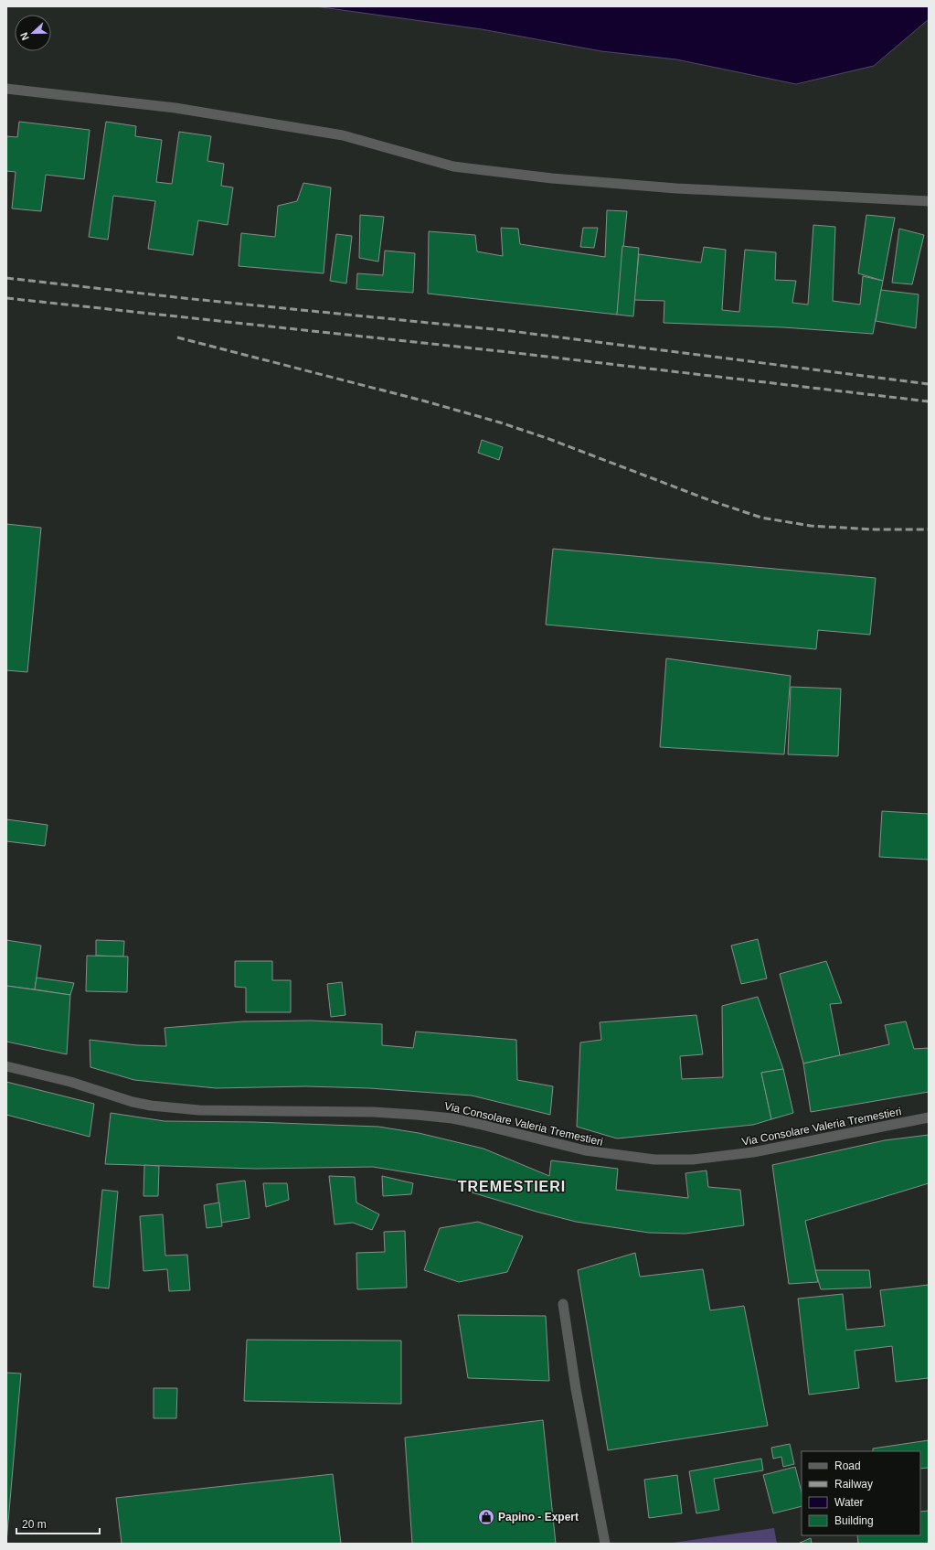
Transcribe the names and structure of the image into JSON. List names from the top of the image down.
{
  "streets": {
    "street": ["Via Consolare Valeria Tremestieri"]
  },
  "districts": ["TREMESTIERI"],
  "places": {
    "shop": ["Papino - Expert"]
  },
  "legend": [
    "Road",
    "Railway",
    "Water",
    "Building"
  ],
  "scale_bar": "20 m",
  "north": "left"
}
